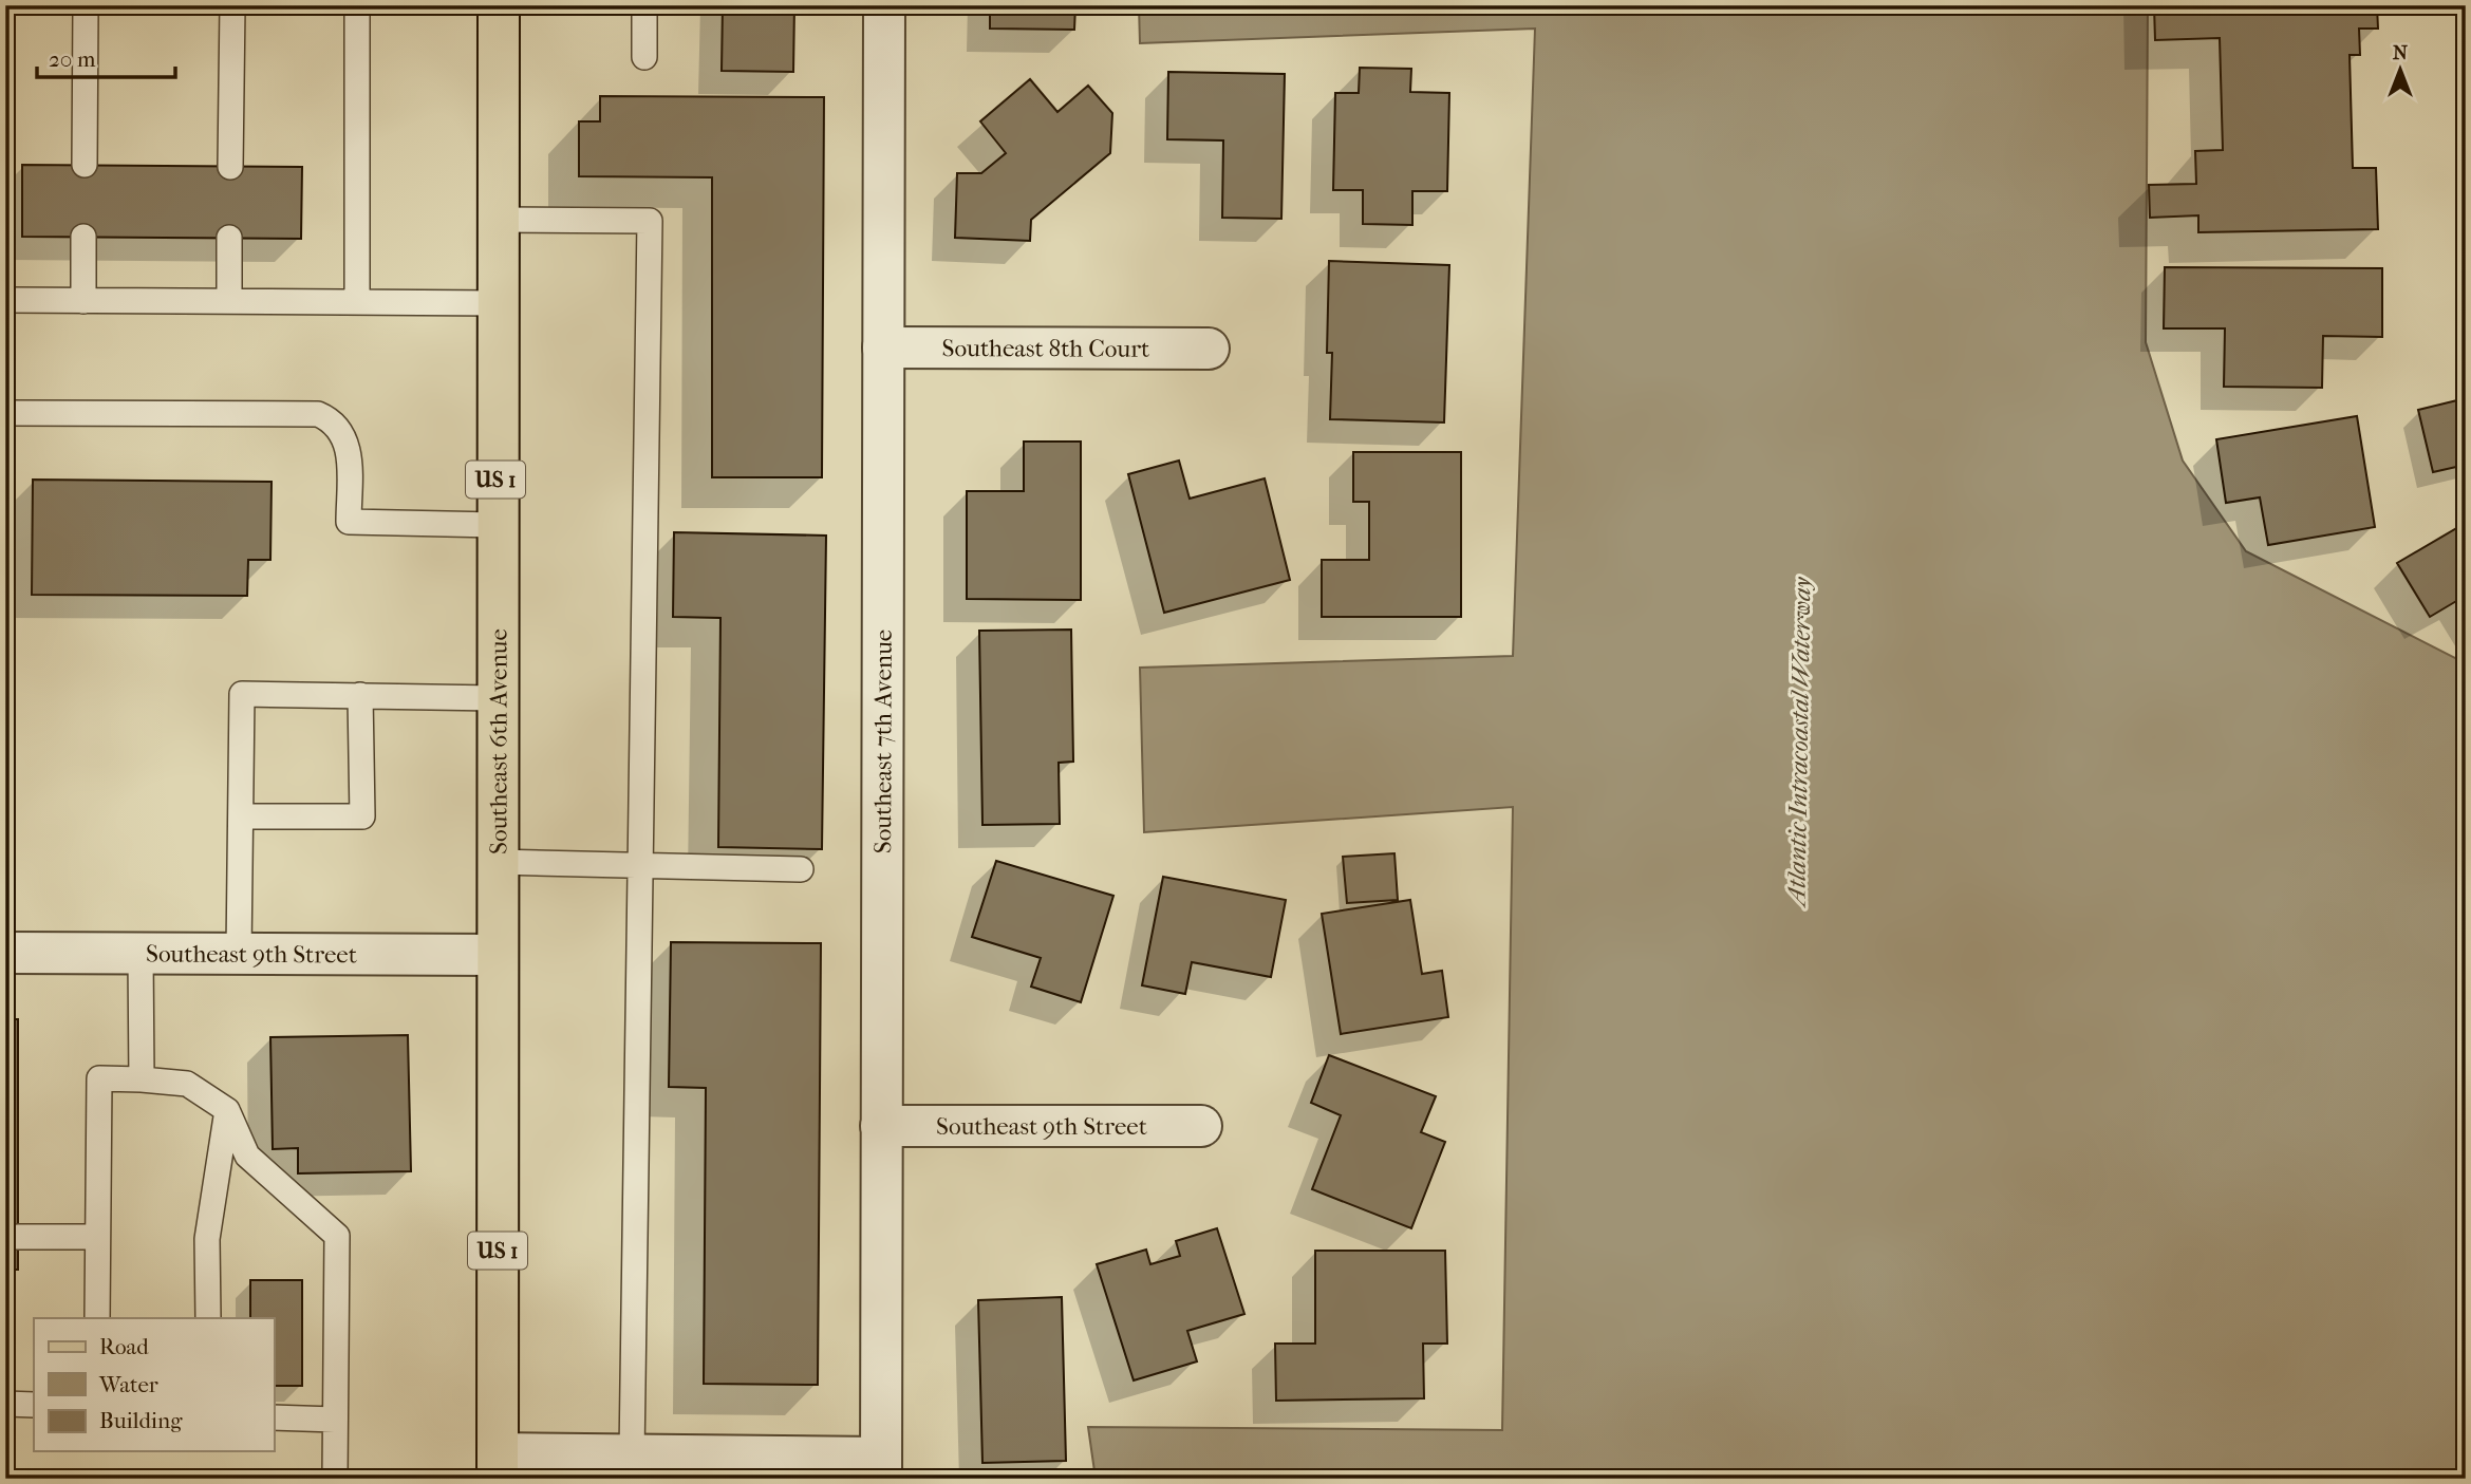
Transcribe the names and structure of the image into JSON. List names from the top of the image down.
{
  "streets": {
    "main road": ["US 1", "Southeast 6th Avenue"],
    "street": ["Southeast 8th Court", "Southeast 7th Avenue", "Southeast 9th Street"]
  },
  "crossings": [
    ["Southeast 8th Court", "Southeast 7th Avenue"],
    ["Southeast 6th Avenue", "Southeast 9th Street"],
    ["Southeast 7th Avenue", "Southeast 9th Street"]
  ],
  "water": ["Atlantic Intracoastal Waterway"],
  "legend": ["Road", "Water", "Building"],
  "scale_bar": "20 m",
  "north": "top"
}
